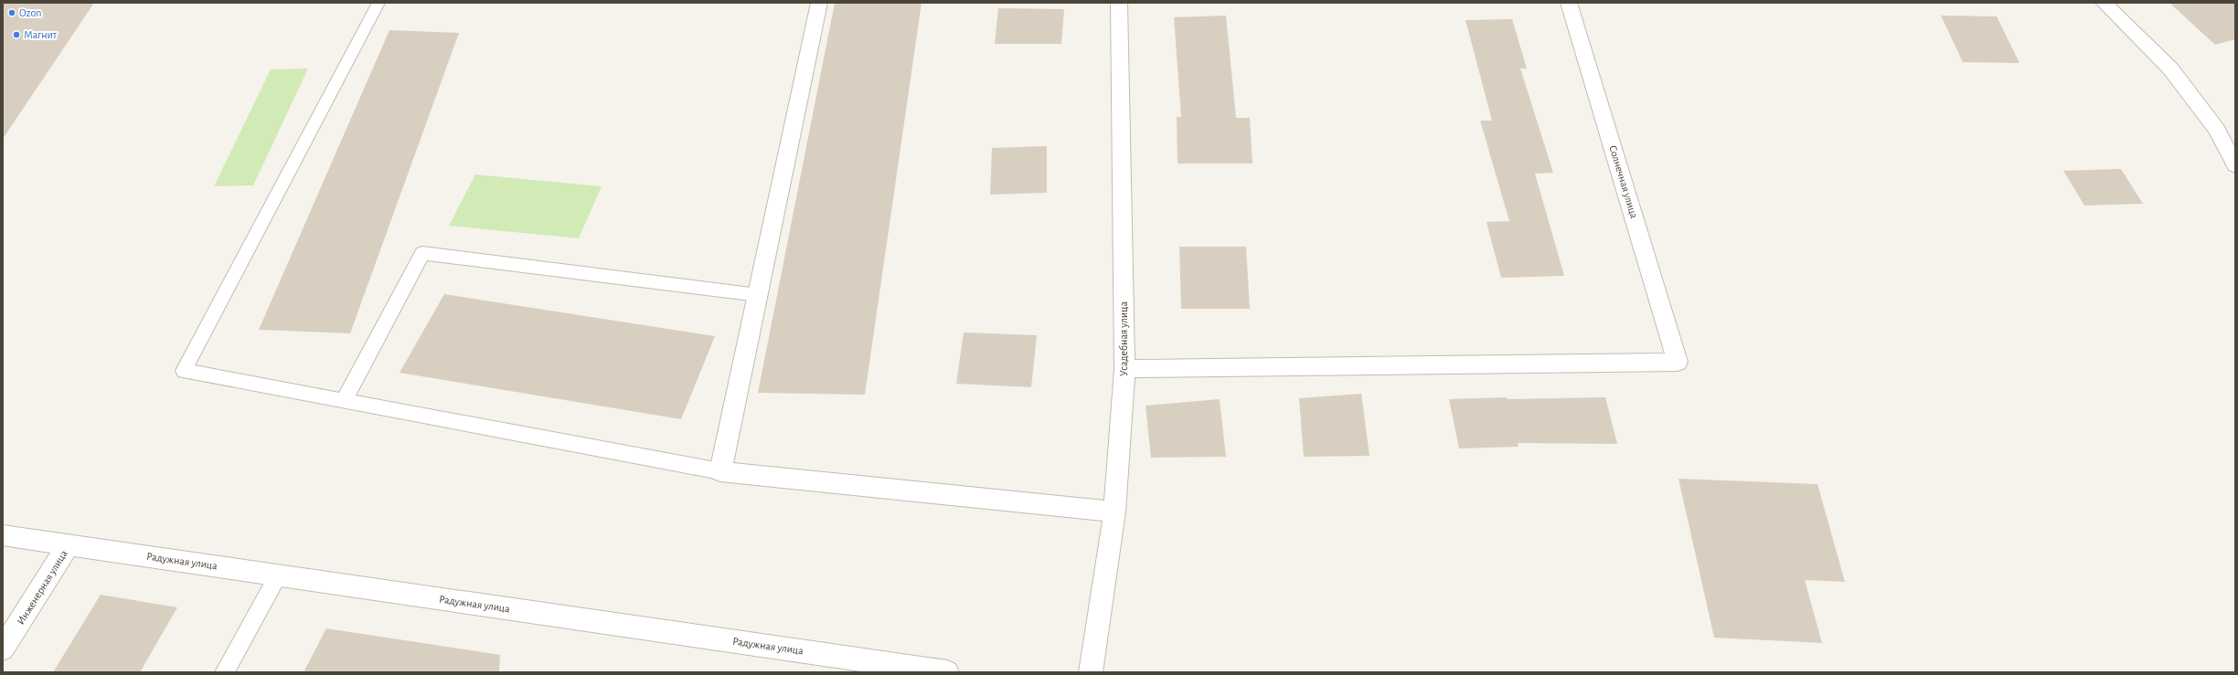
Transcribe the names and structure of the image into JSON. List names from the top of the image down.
{
  "streets": {
    "street": [
      "Солнечная улица",
      "Усадебная улица",
      "Радужная улица",
      "Инженерная улица"
    ]
  },
  "crossings": [
    ["Солнечная улица", "Усадебная улица"],
    ["Радужная улица", "Инженерная улица"]
  ],
  "places": ["Ozon", "Магнит"]
}
